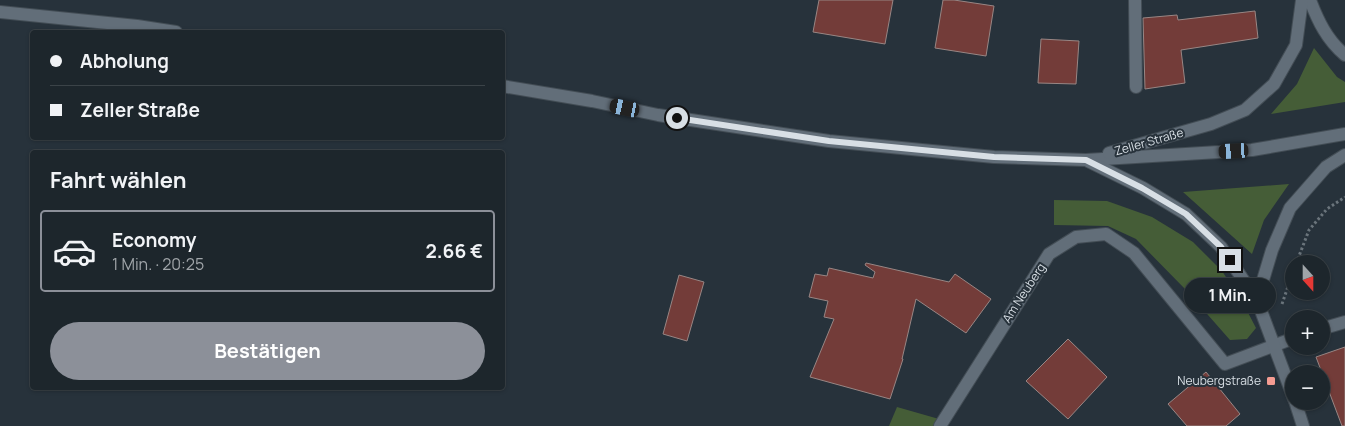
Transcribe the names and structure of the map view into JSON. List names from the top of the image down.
{
  "streets": {
    "main road": ["Zeller Straße", "Am Neuberg"]
  },
  "crossings": [
    ["Zeller Straße", "Am Neuberg"]
  ],
  "places": {
    "transit": ["Neubergstraße"]
  },
  "north": "bottom",
  "page": {
    "banner": ["Abholung", "Zeller Straße"],
    "heading": "Fahrt wählen",
    "list": [
      {
        "name": "Economy",
        "note": "1 Min. · 20:25",
        "value": "2.66 €"
      }
    ],
    "map_buttons": ["+", "−"],
    "bubble": "1 Min.",
    "buttons": "Bestätigen"
  }
}
